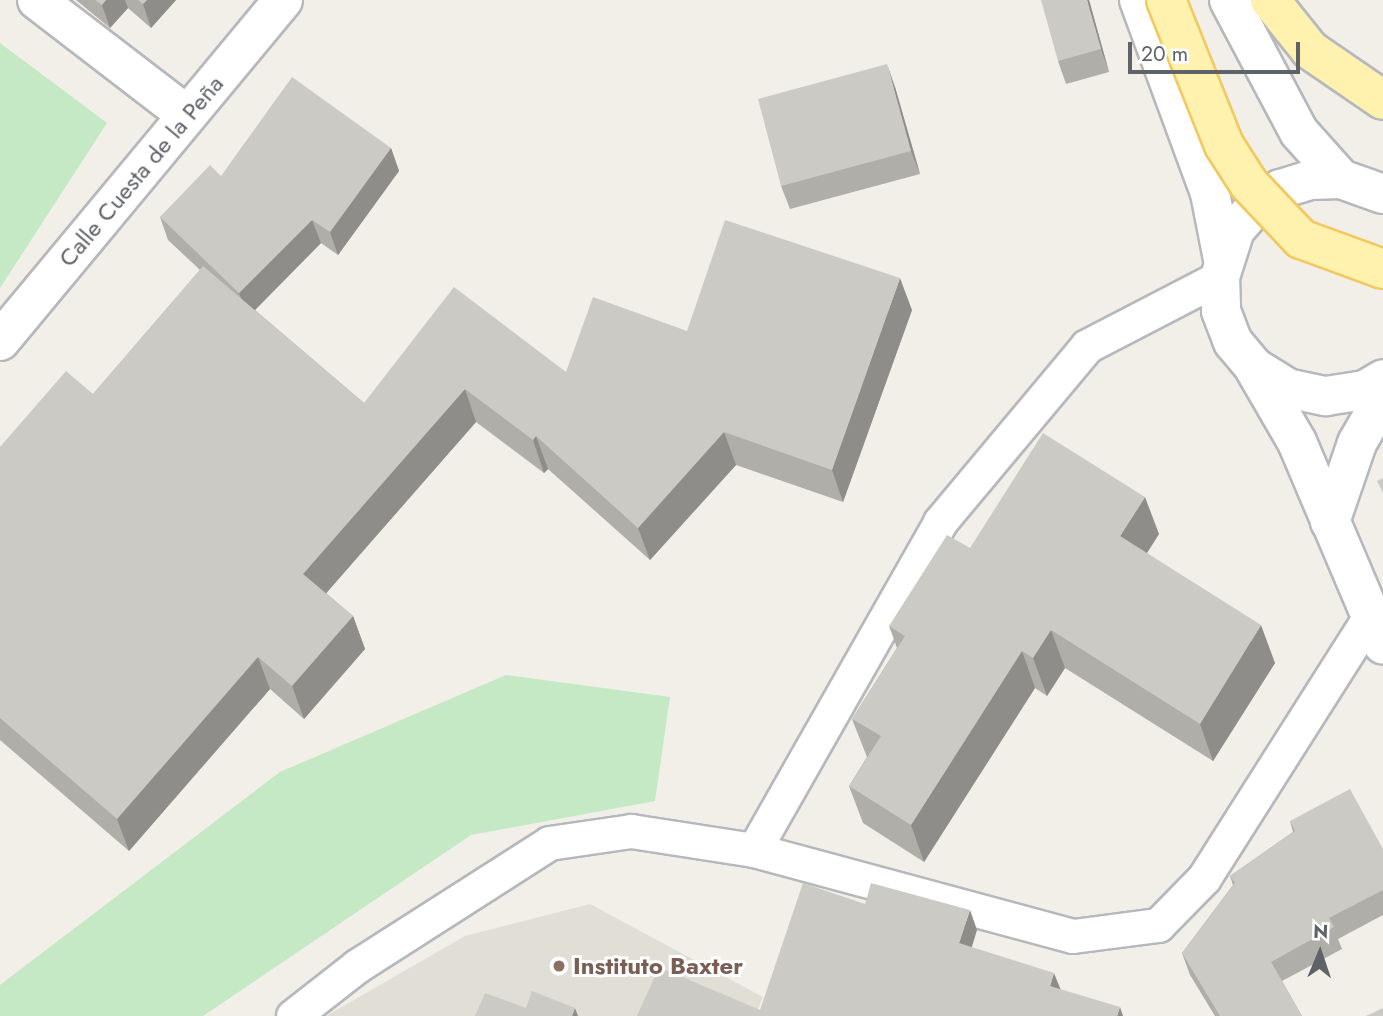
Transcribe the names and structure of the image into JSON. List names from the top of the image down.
{
  "streets": {
    "main road": ["Calle Cuesta de la Peña"]
  },
  "places": ["Instituto Baxter"],
  "scale_bar": "20 m",
  "north": "top"
}
